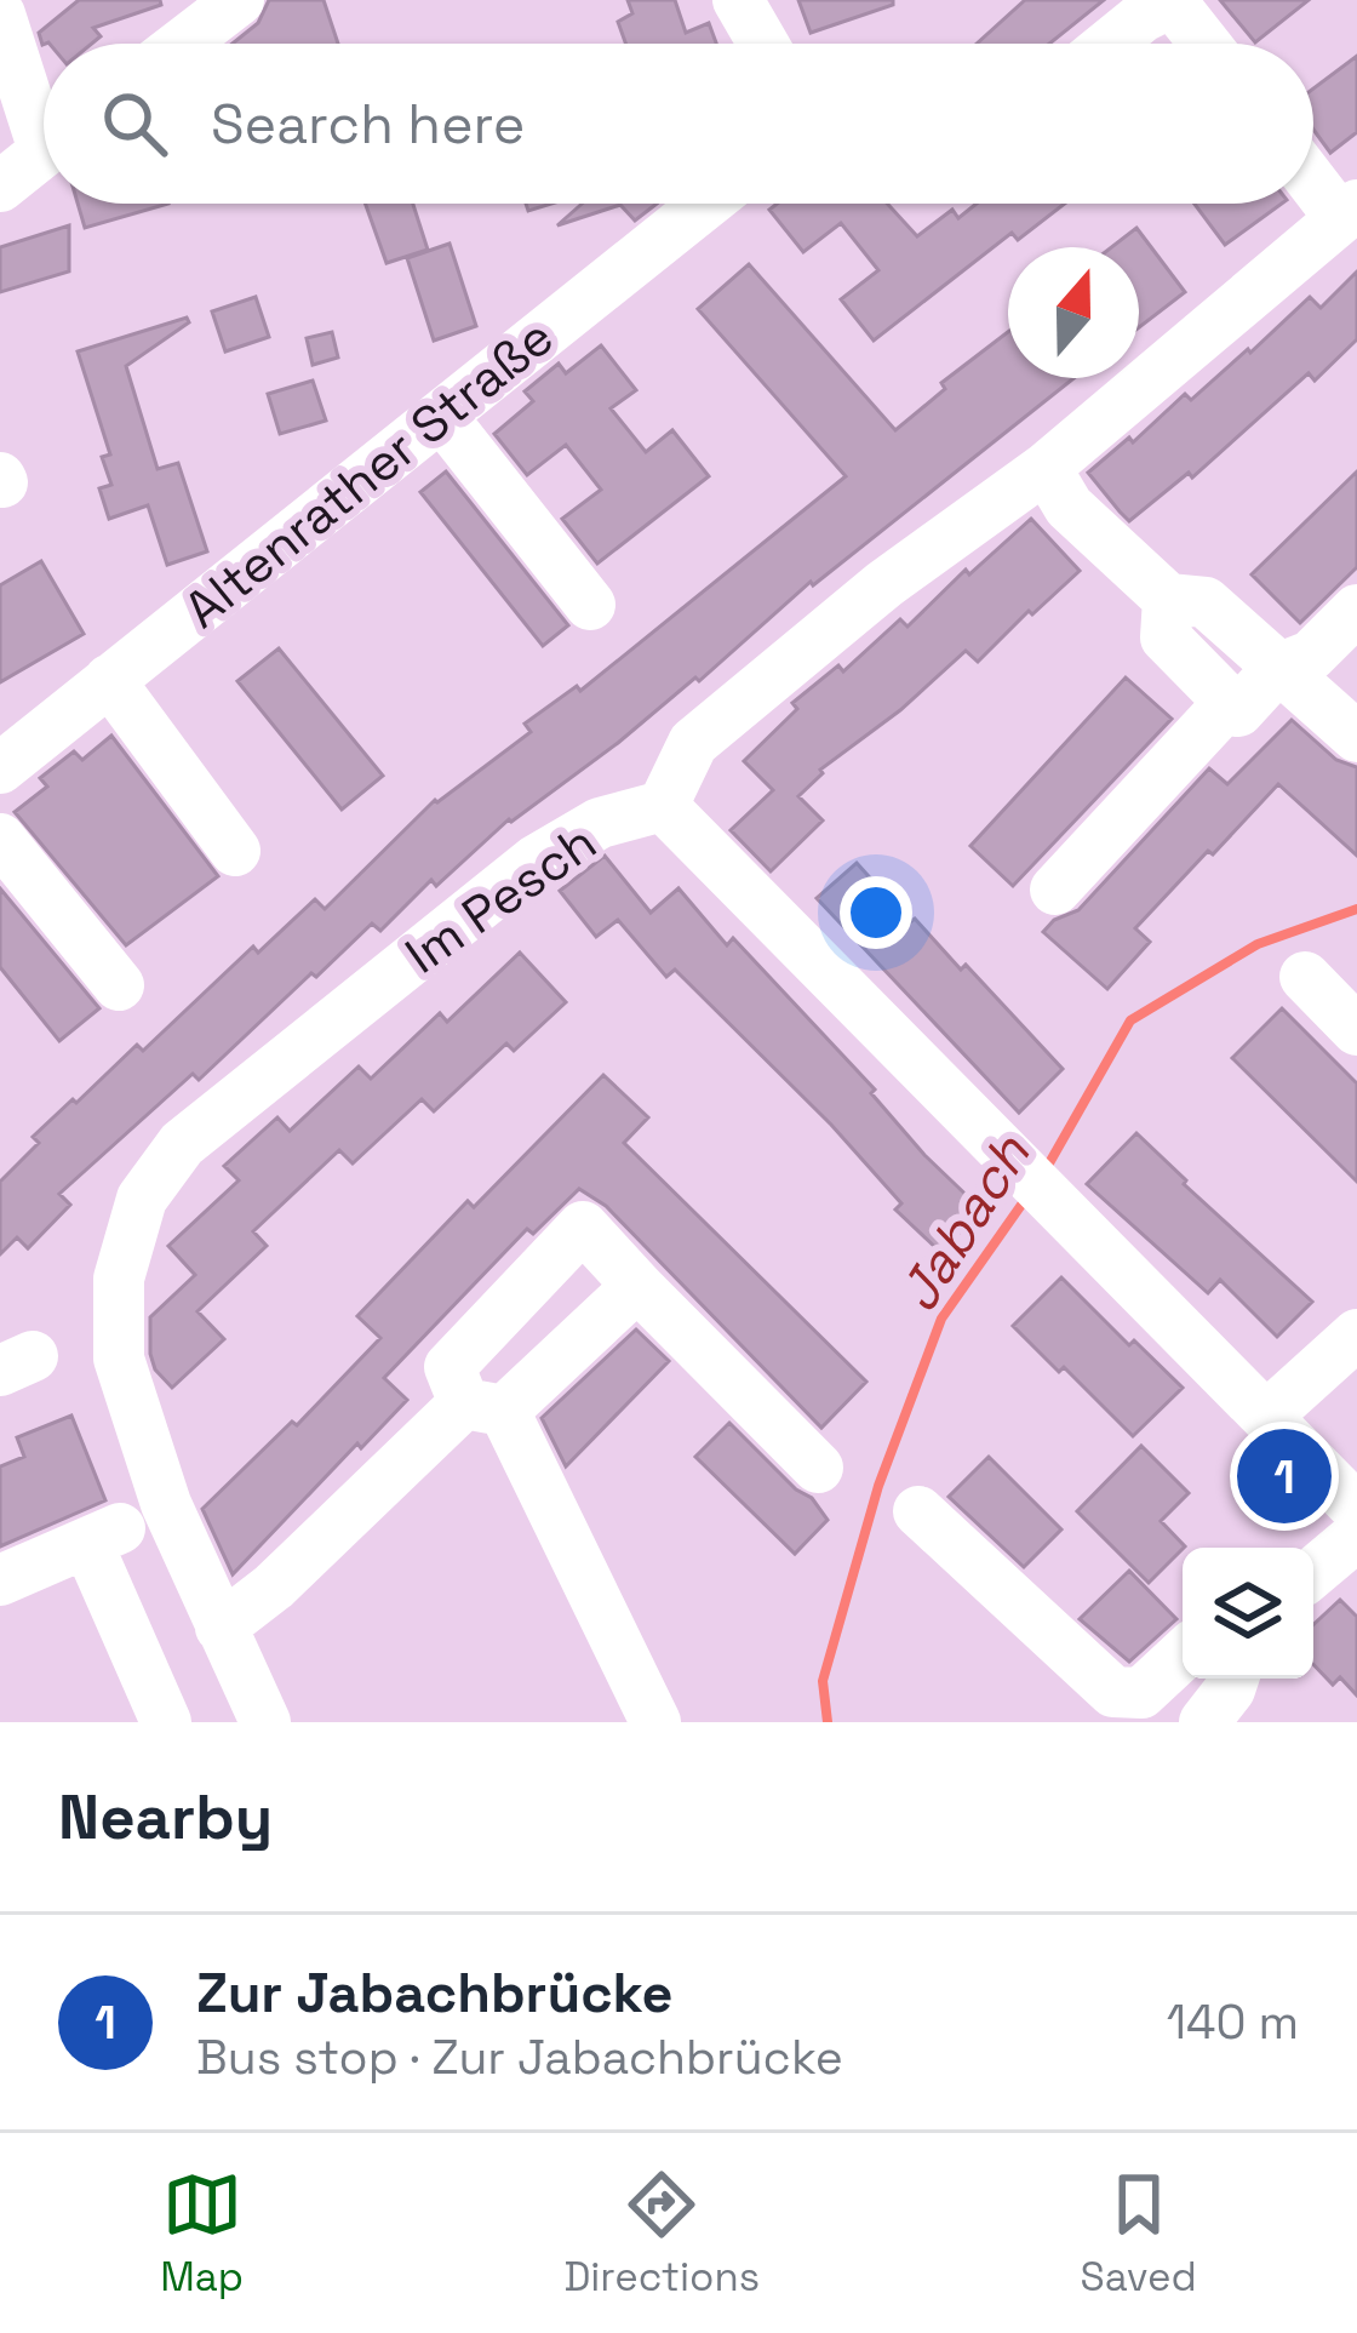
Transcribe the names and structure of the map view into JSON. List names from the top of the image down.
{
  "streets": {
    "street": ["Altenrather Straße", "Im Pesch"]
  },
  "water": ["Jabach"],
  "north": "top",
  "page": {
    "search": "Search here",
    "pins": "1",
    "heading": "Nearby",
    "list": [
      {
        "mark": "1",
        "name": "Zur Jabachbrücke",
        "note": "Bus stop · Zur Jabachbrücke",
        "value": "140 m"
      }
    ],
    "nav": ["Map", "Directions", "Saved"]
  }
}
